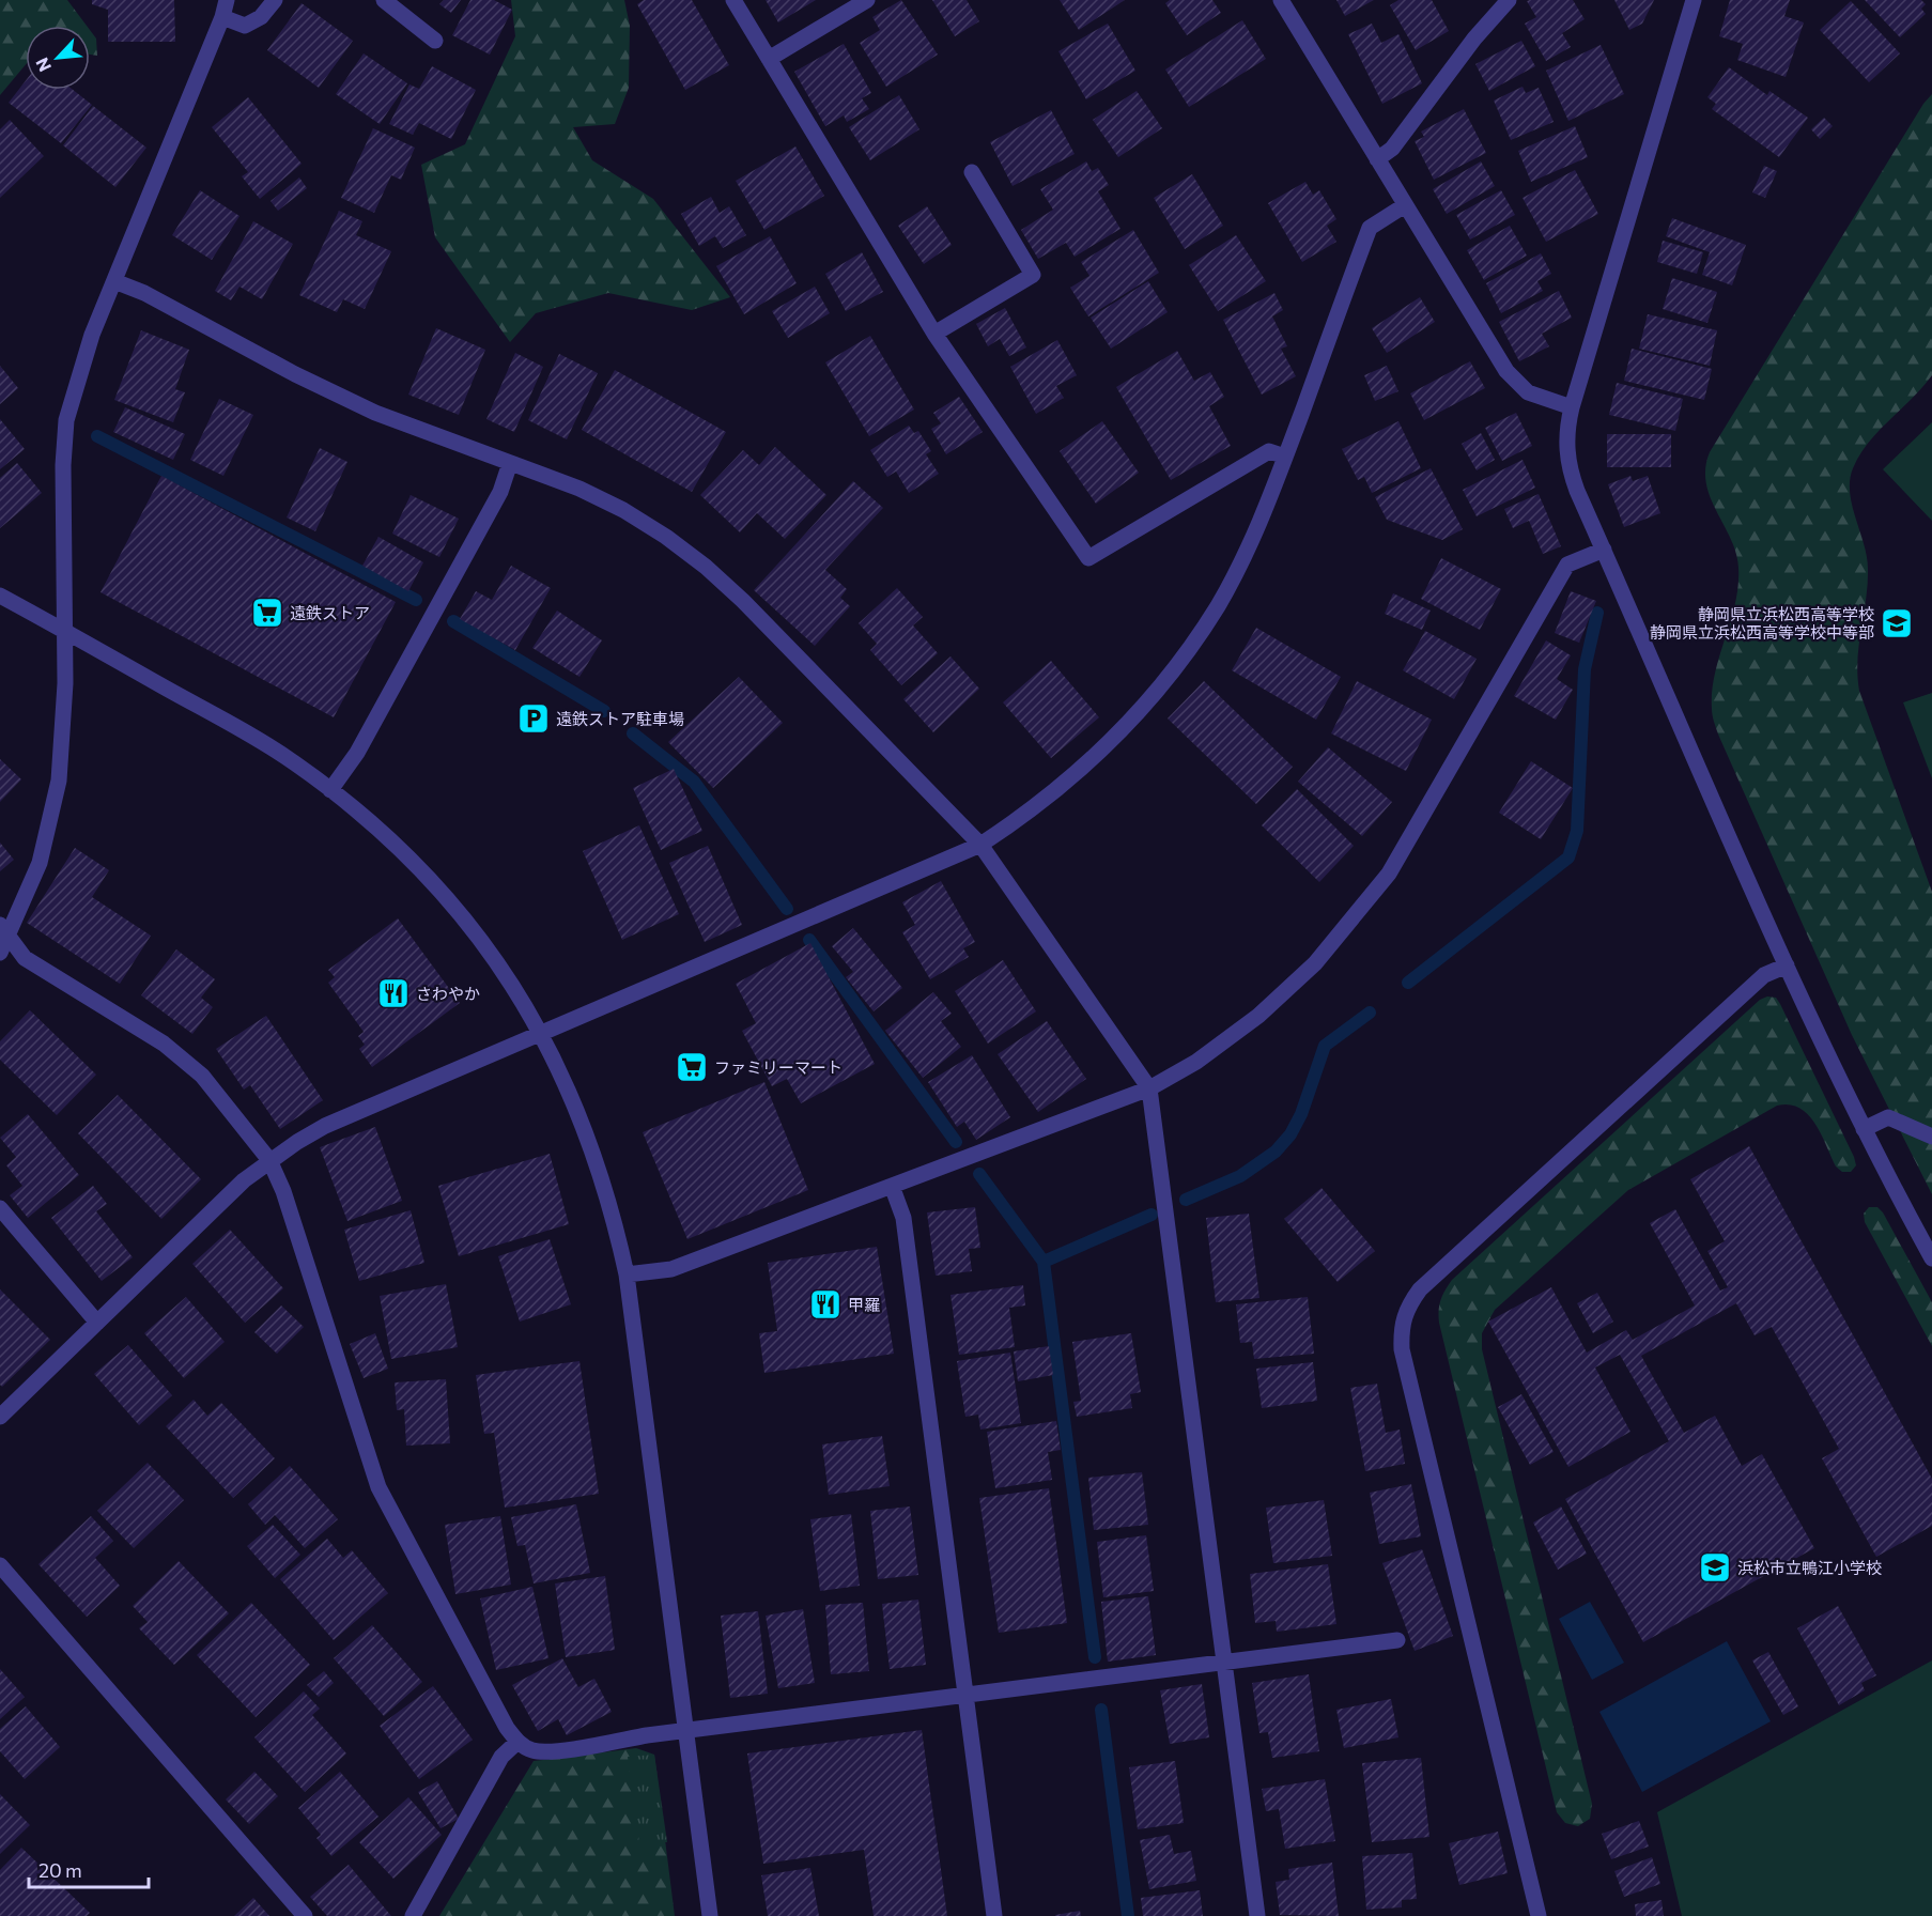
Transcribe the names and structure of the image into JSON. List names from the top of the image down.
{
  "places": {
    "supermarket": ["遠鉄ストア", "ファミリーマート"],
    "school or university": ["静岡県立浜松西高等学校 静岡県立浜松西高等学校中等部", "浜松市立鴨江小学校"],
    "parking": ["遠鉄ストア駐車場"],
    "restaurant": ["さわやか", "甲羅"]
  },
  "scale_bar": "20 m",
  "north": "bottom left"
}
